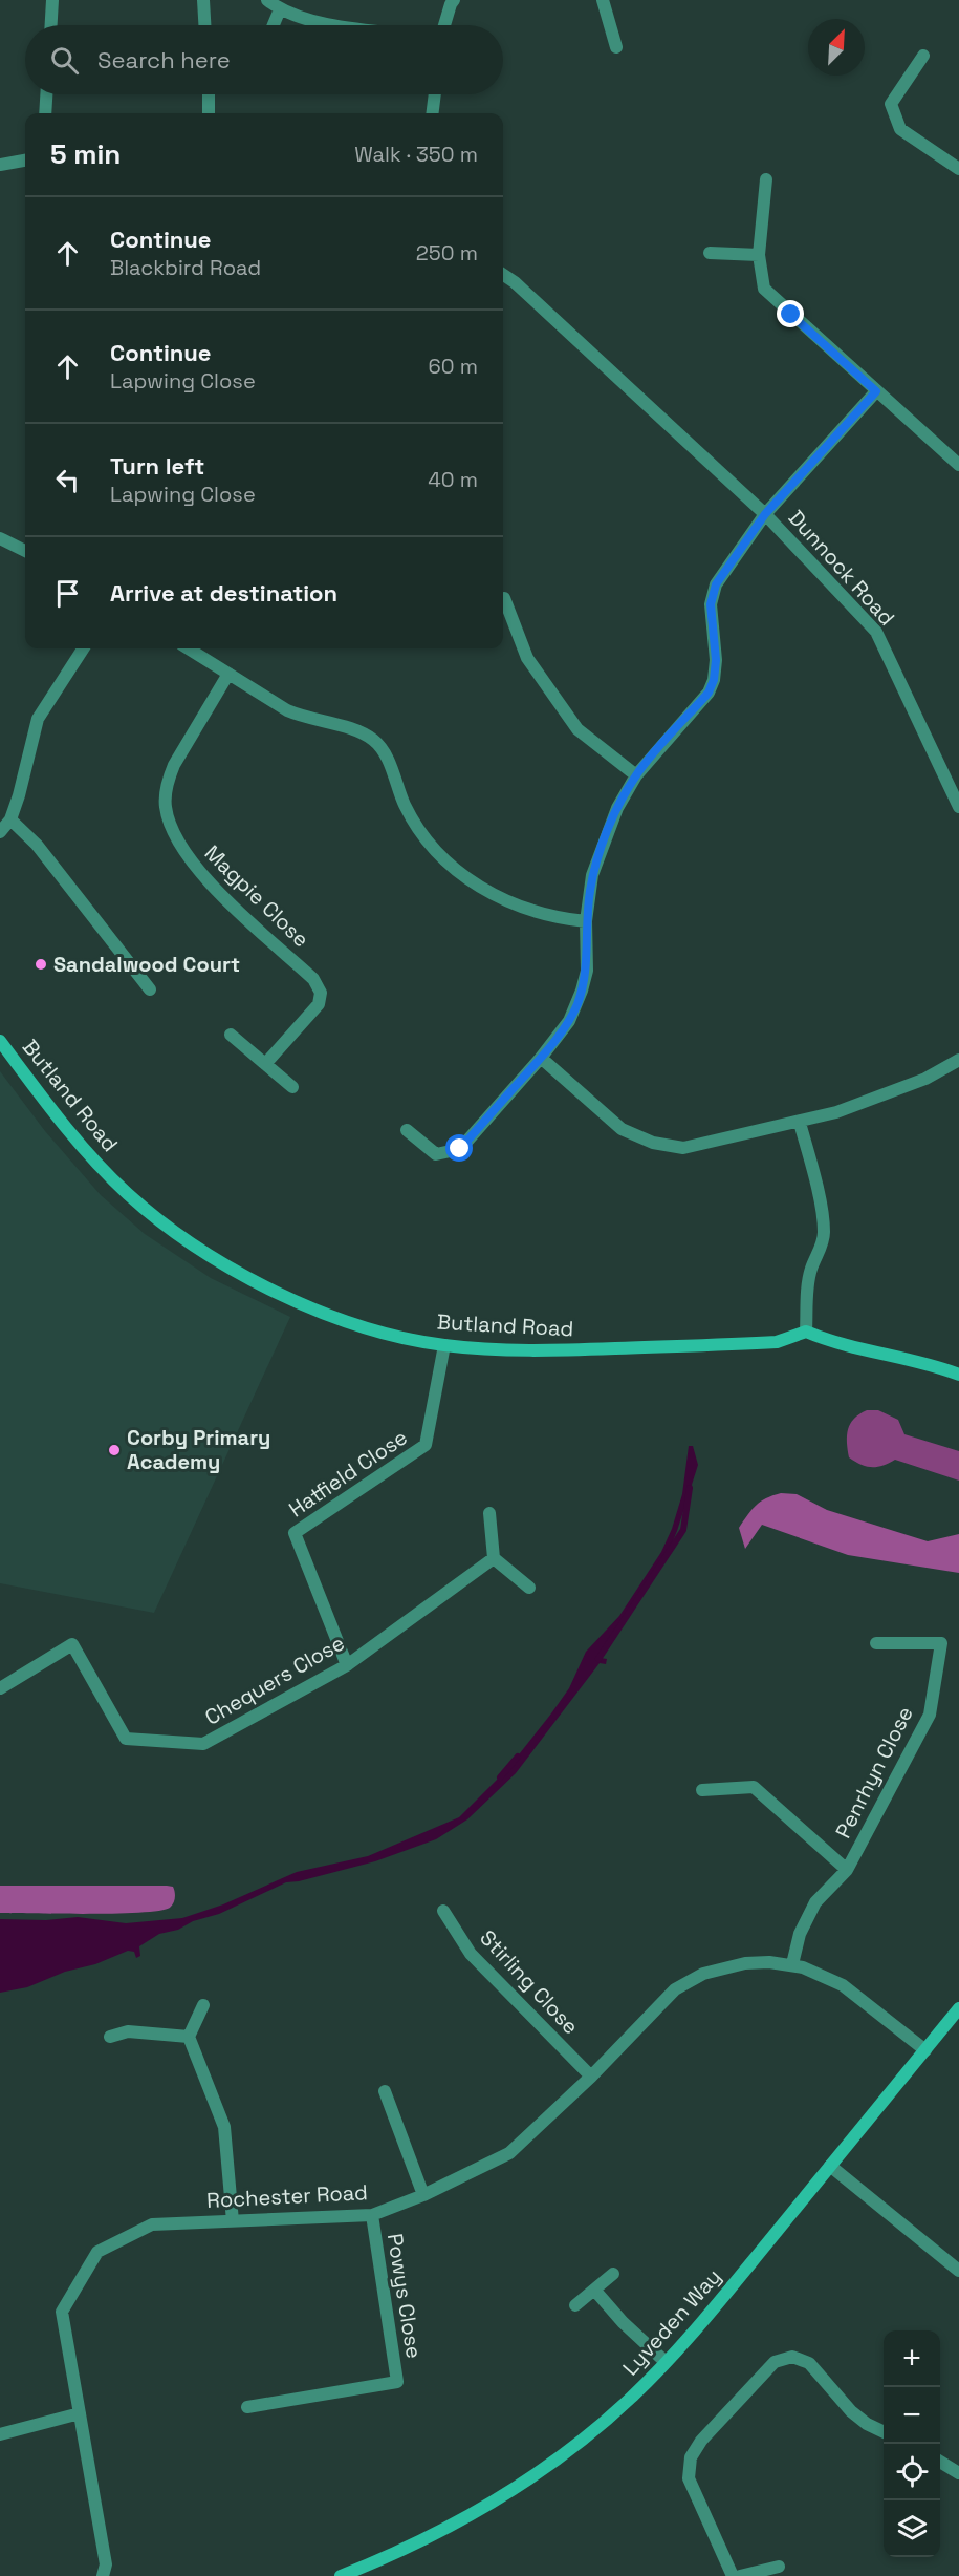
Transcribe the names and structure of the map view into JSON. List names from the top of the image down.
{
  "streets": {
    "street": [
      "Dunnock Road",
      "Magpie Close",
      "Butland Road",
      "Hatfield Close",
      "Chequers Close",
      "Penrhyn Close",
      "Stirling Close",
      "Rochester Road",
      "Powys Close",
      "Lyveden Way"
    ]
  },
  "crossings": [
    ["Butland Road", "Hatfield Close"],
    ["Hatfield Close", "Chequers Close"],
    ["Penrhyn Close", "Rochester Road"],
    ["Stirling Close", "Rochester Road"],
    ["Rochester Road", "Powys Close"],
    ["Rochester Road", "Lyveden Way"]
  ],
  "places": ["Sandalwood Court", "Corby Primary Academy"],
  "north": "top right",
  "page": {
    "search": "Search here",
    "heading": ["5 min", "Walk · 350 m"],
    "list": [
      ["Continue", "Blackbird Road", "250 m"],
      ["Continue", "Lapwing Close", "60 m"],
      ["Turn left", "Lapwing Close", "40 m"],
      "Arrive at destination"
    ],
    "map_buttons": ["+", "−"]
  }
}
